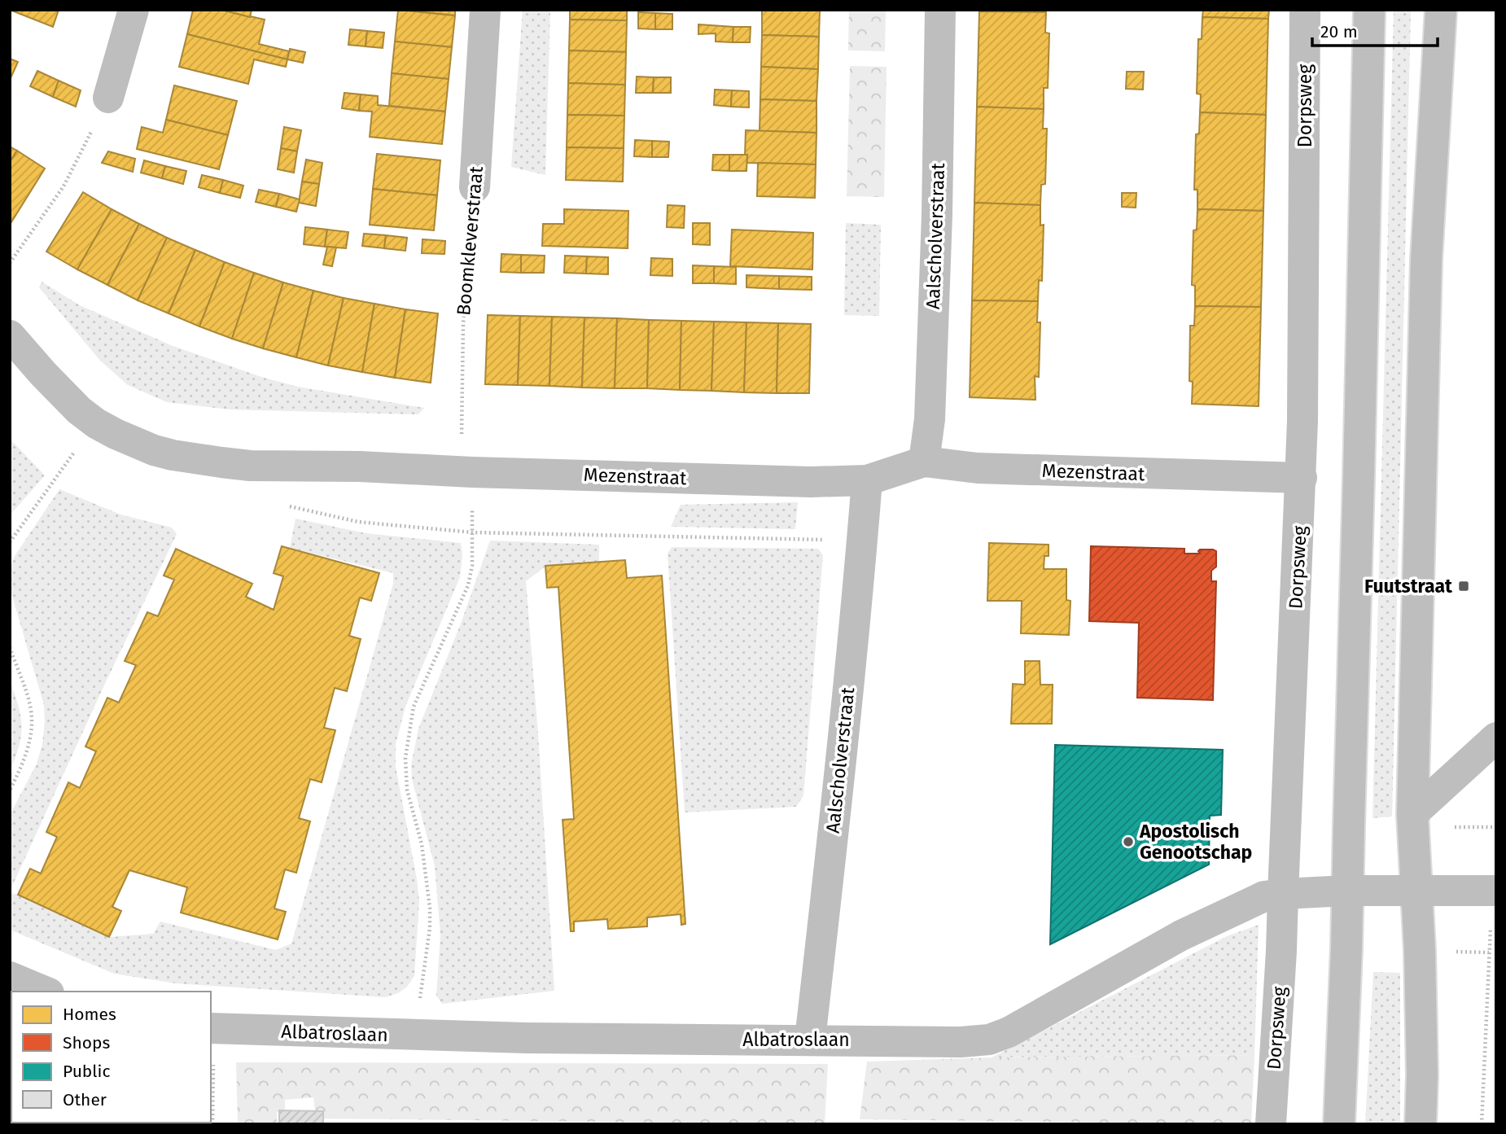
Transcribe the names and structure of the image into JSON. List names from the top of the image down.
{
  "streets": {
    "street": [
      "Dorpsweg",
      "Aalscholverstraat",
      "Boomkleverstraat",
      "Mezenstraat",
      "Albatroslaan"
    ]
  },
  "crossings": [
    ["Dorpsweg", "Mezenstraat"],
    ["Dorpsweg", "Albatroslaan"],
    ["Aalscholverstraat", "Mezenstraat"],
    ["Aalscholverstraat", "Albatroslaan"],
    ["Boomkleverstraat", "Mezenstraat"],
    ["Boomkleverstraat", "Albatroslaan"]
  ],
  "places": {
    "transit": ["Fuutstraat"],
    "other": ["Apostolisch Genootschap"]
  },
  "legend": [
    "Homes",
    "Shops",
    "Public",
    "Other"
  ],
  "scale_bar": "20 m"
}
